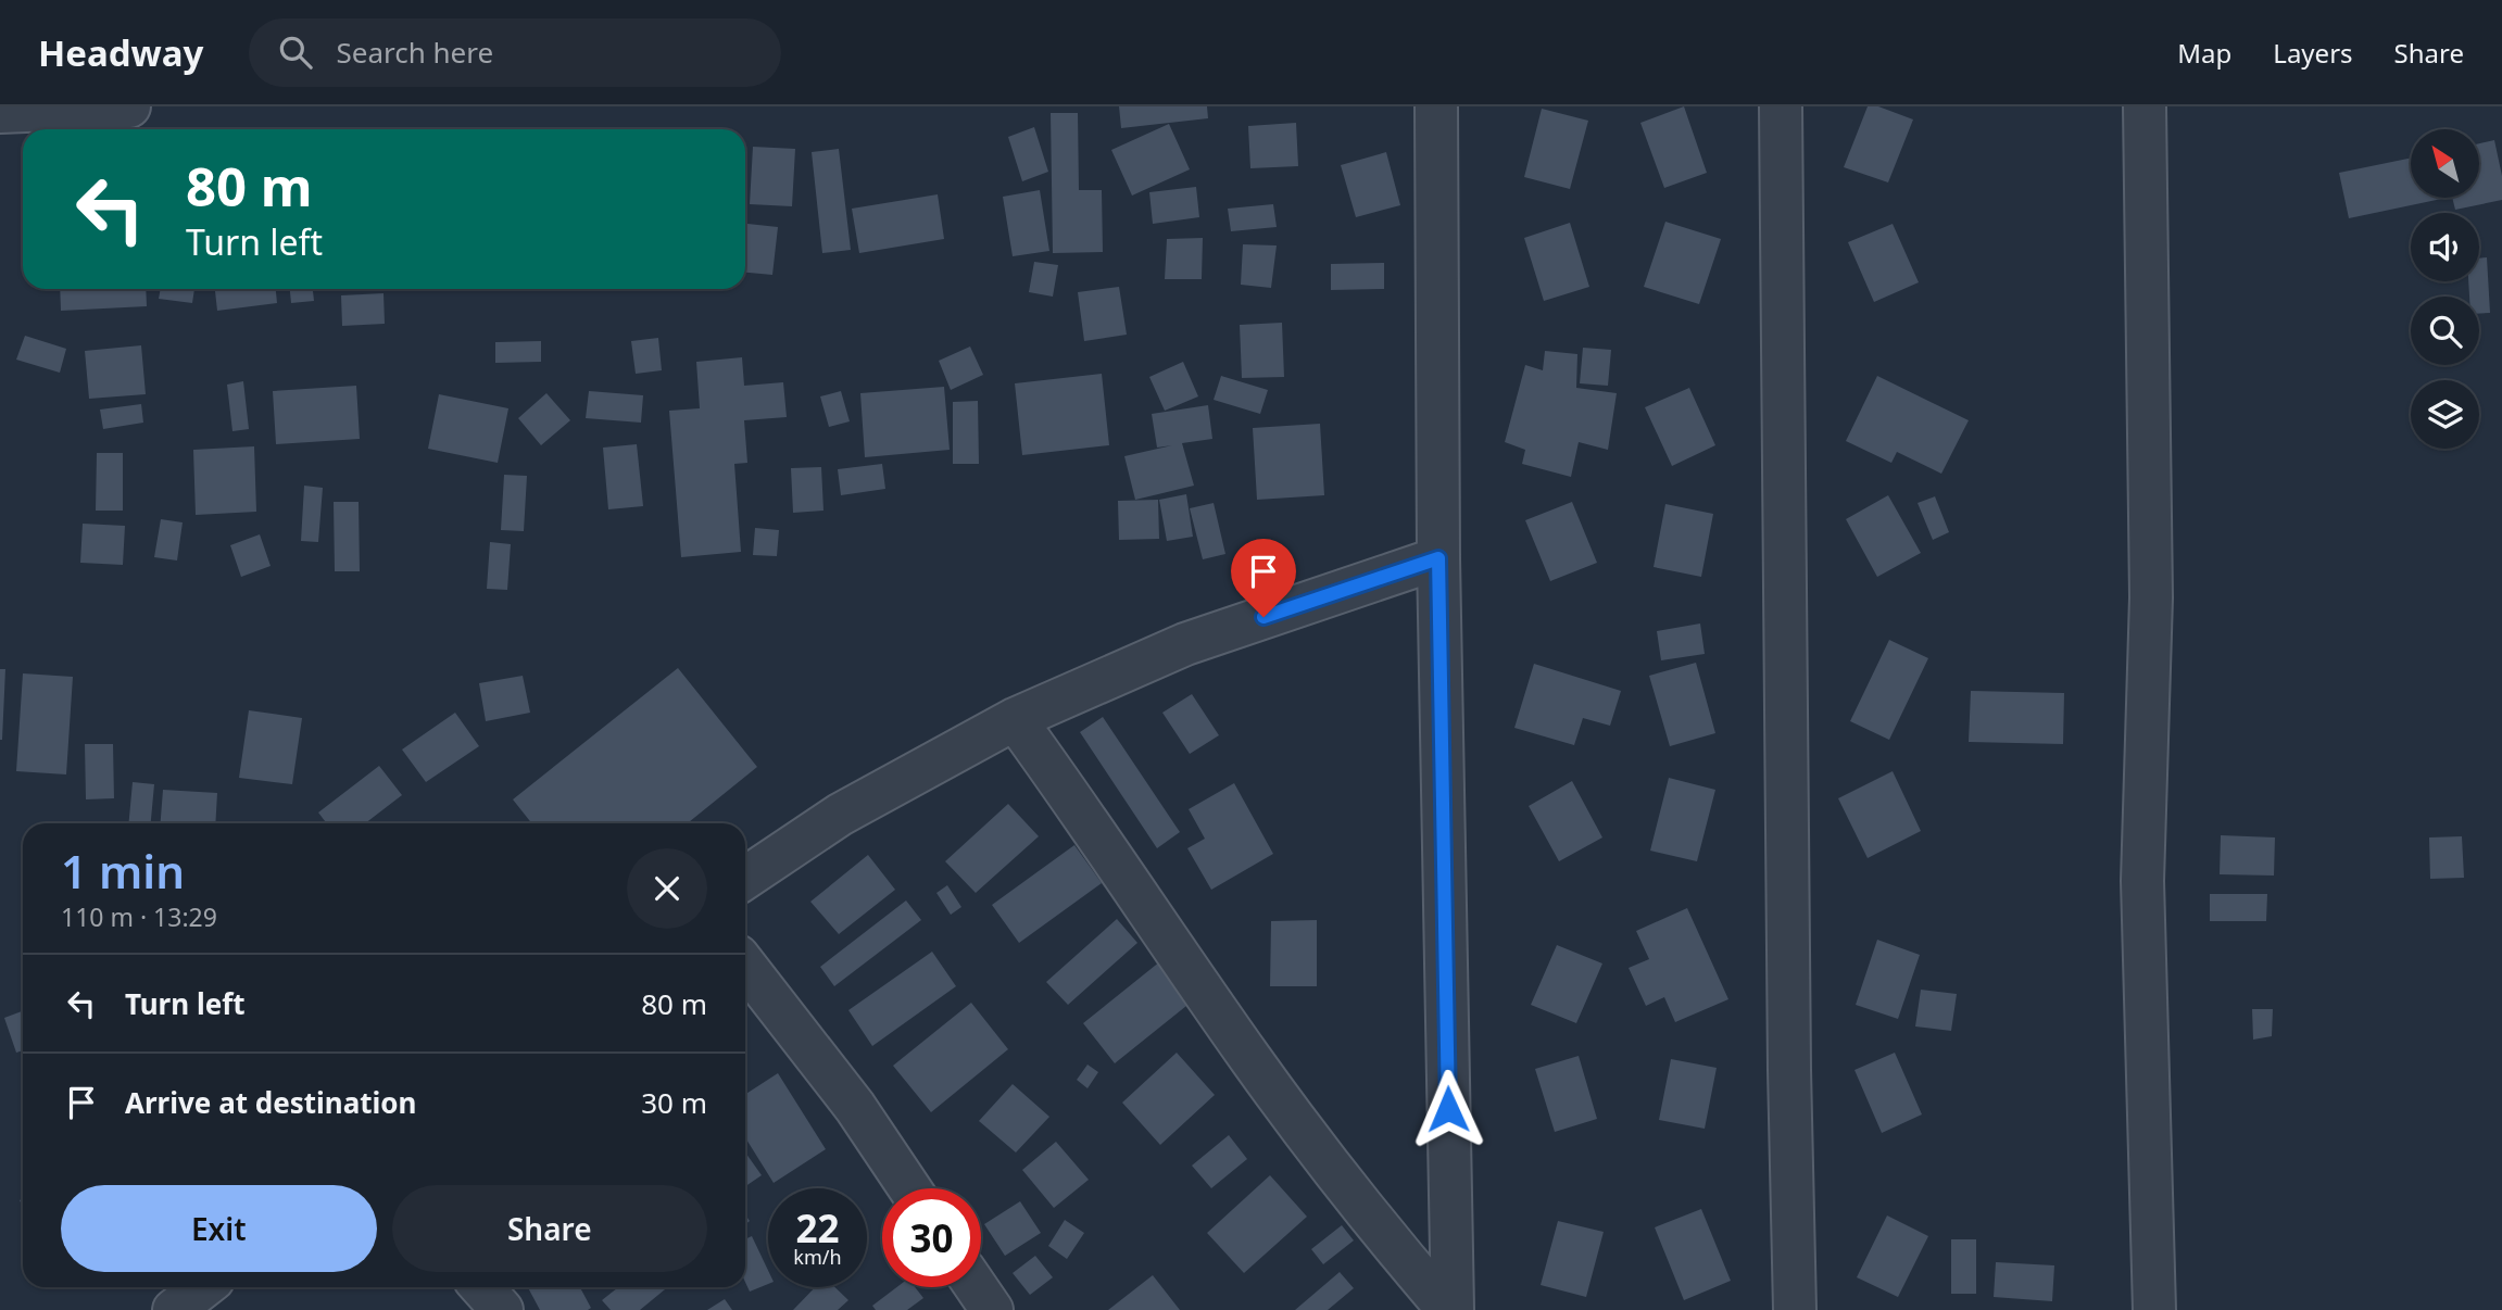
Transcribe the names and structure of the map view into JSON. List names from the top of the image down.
{
  "north": "top left",
  "page": {
    "header": "Headway",
    "search": "Search here",
    "nav": ["Map", "Layers", "Share"],
    "turn": ["80 m", "Turn left"],
    "heading": ["1 min", "110 m · 13:29"],
    "list": [
      {
        "name": "Turn left",
        "value": "80 m"
      },
      {
        "name": "Arrive at destination",
        "value": "30 m"
      }
    ],
    "buttons": ["Exit", "Share"],
    "speed": "22 km/h",
    "limit": "30"
  }
}
